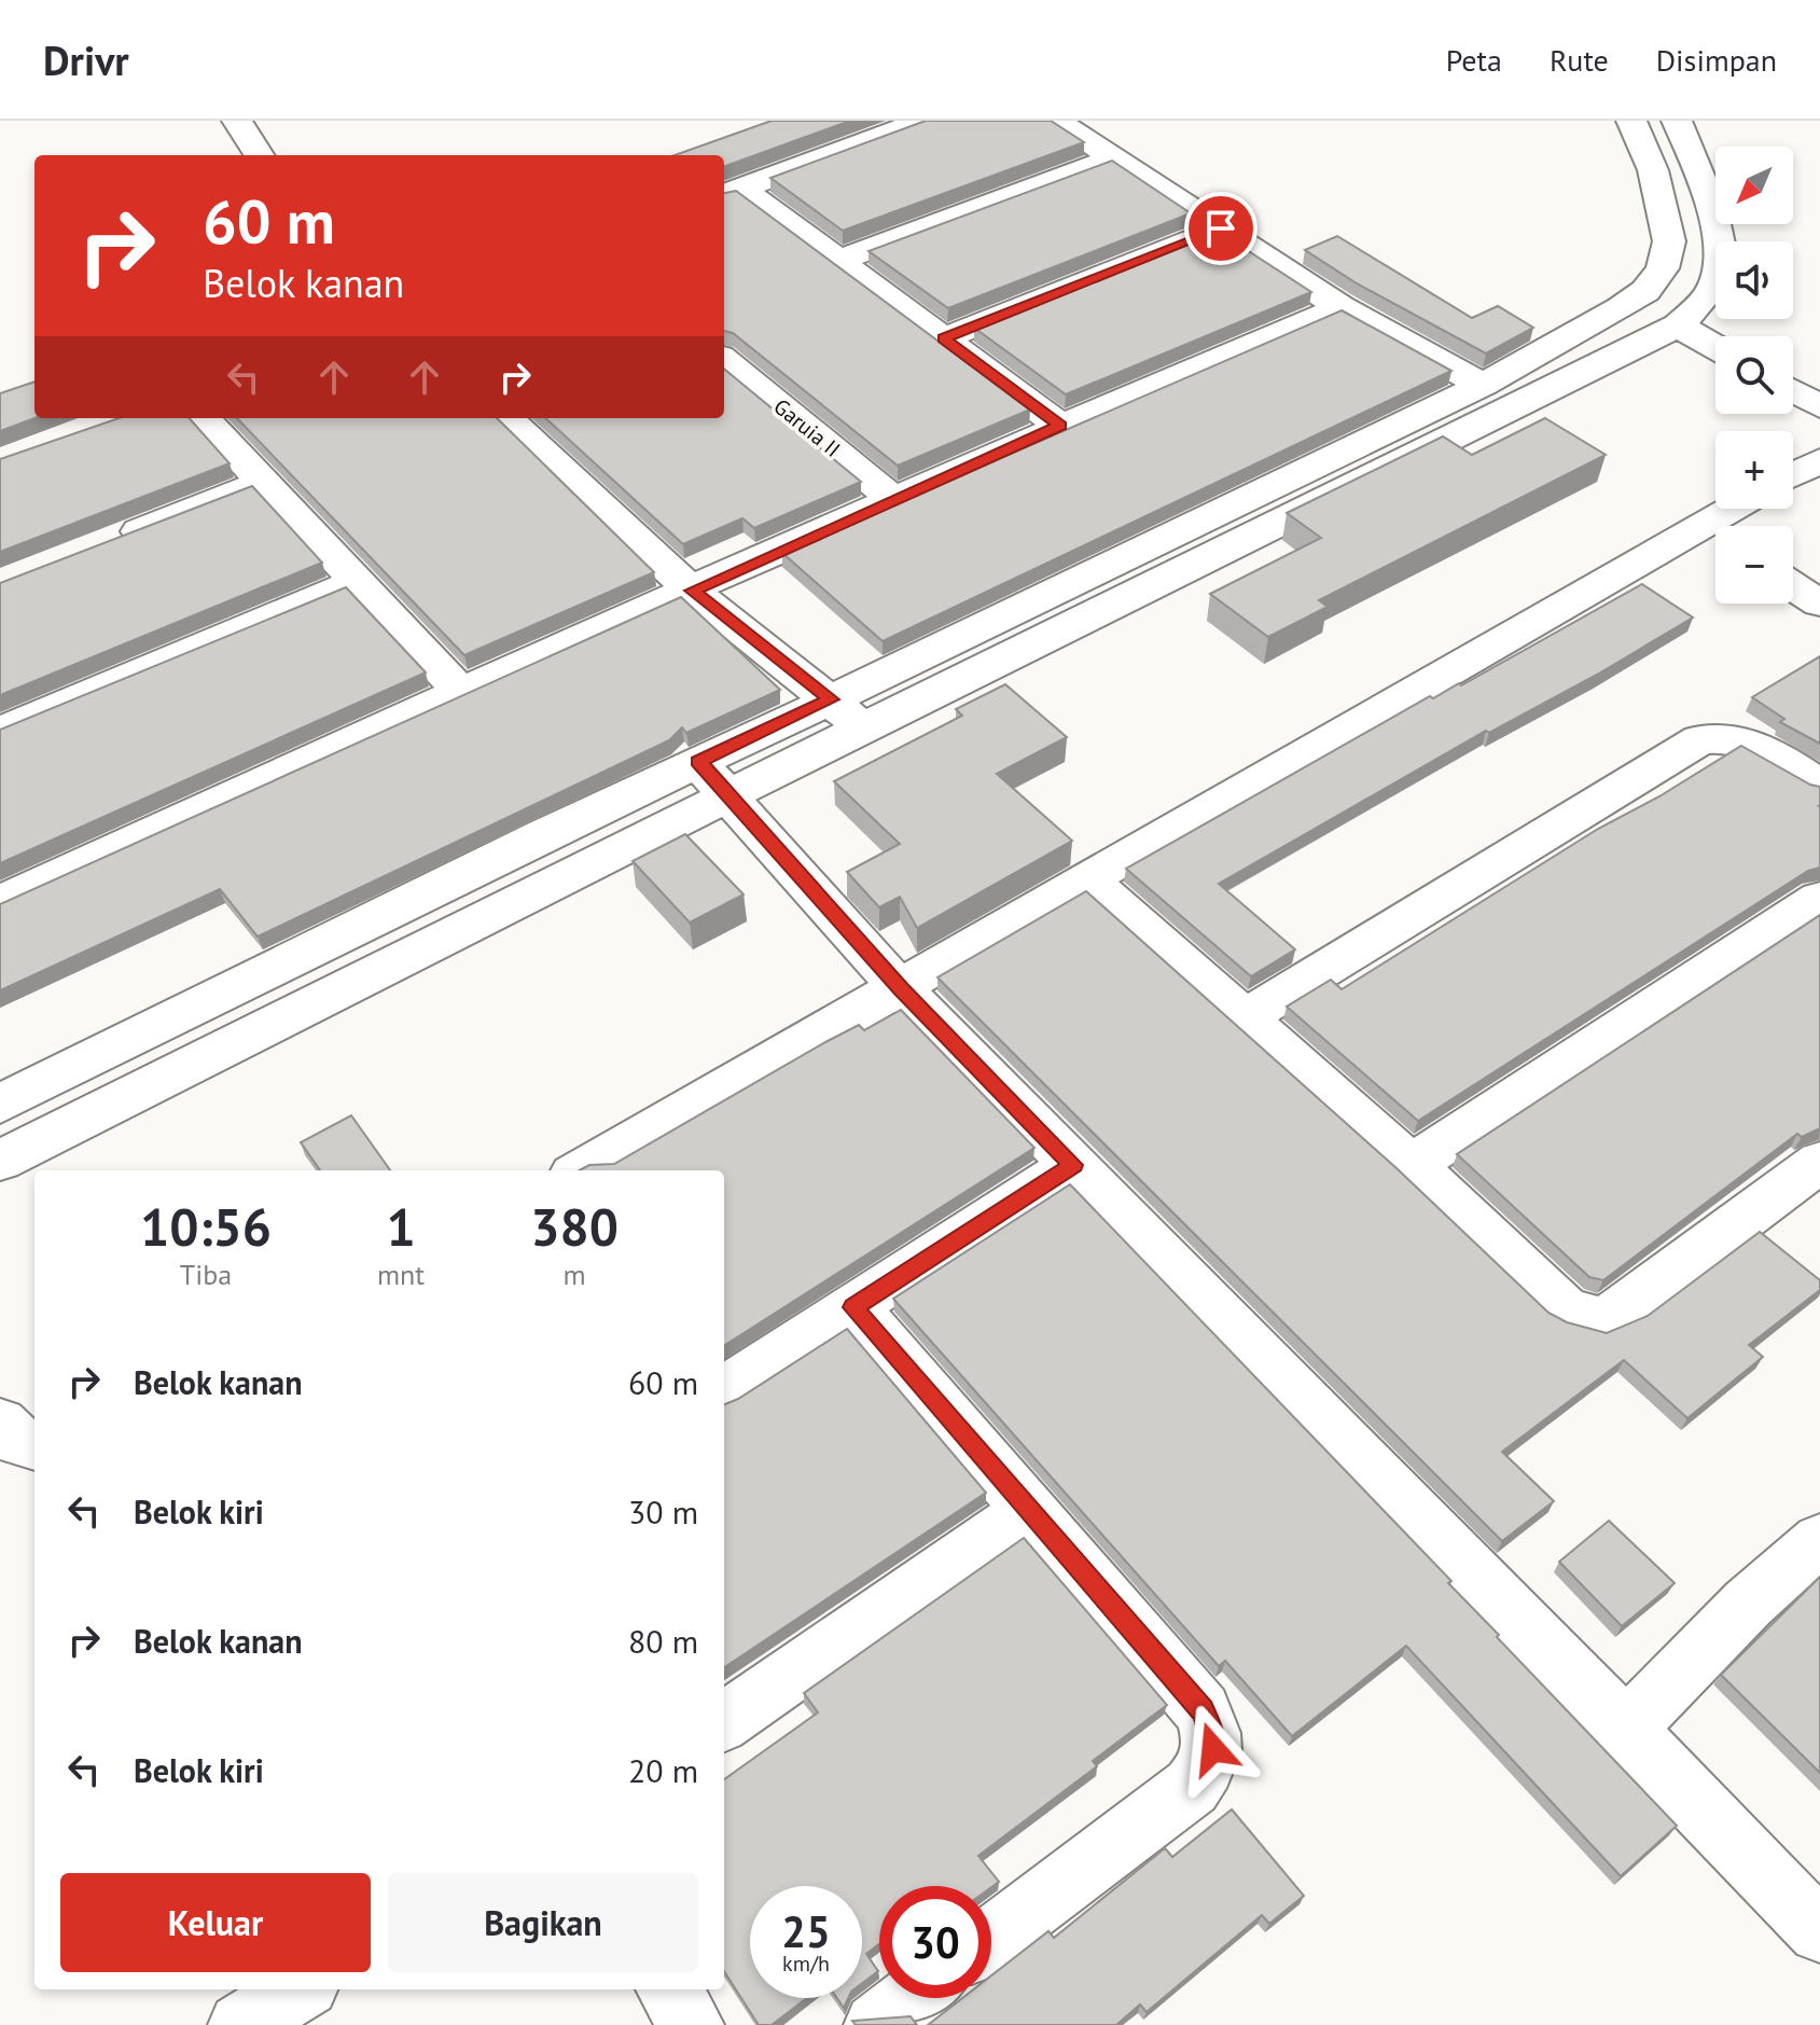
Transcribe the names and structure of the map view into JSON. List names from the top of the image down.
{
  "streets": {
    "street": ["Garuia II"]
  },
  "north": "bottom left",
  "page": {
    "header": "Drivr",
    "nav": ["Peta", "Rute", "Disimpan"],
    "map_buttons": ["+", "−"],
    "turn": ["60 m", "Belok kanan"],
    "eta": [
      "10:56",
      "Tiba",
      "1",
      "mnt",
      "380",
      "m"
    ],
    "list": [
      {
        "name": "Belok kanan",
        "value": "60 m"
      },
      {
        "name": "Belok kiri",
        "value": "30 m"
      },
      {
        "name": "Belok kanan",
        "value": "80 m"
      },
      {
        "name": "Belok kiri",
        "value": "20 m"
      }
    ],
    "buttons": ["Keluar", "Bagikan"],
    "speed": "25 km/h",
    "limit": "30"
  }
}
